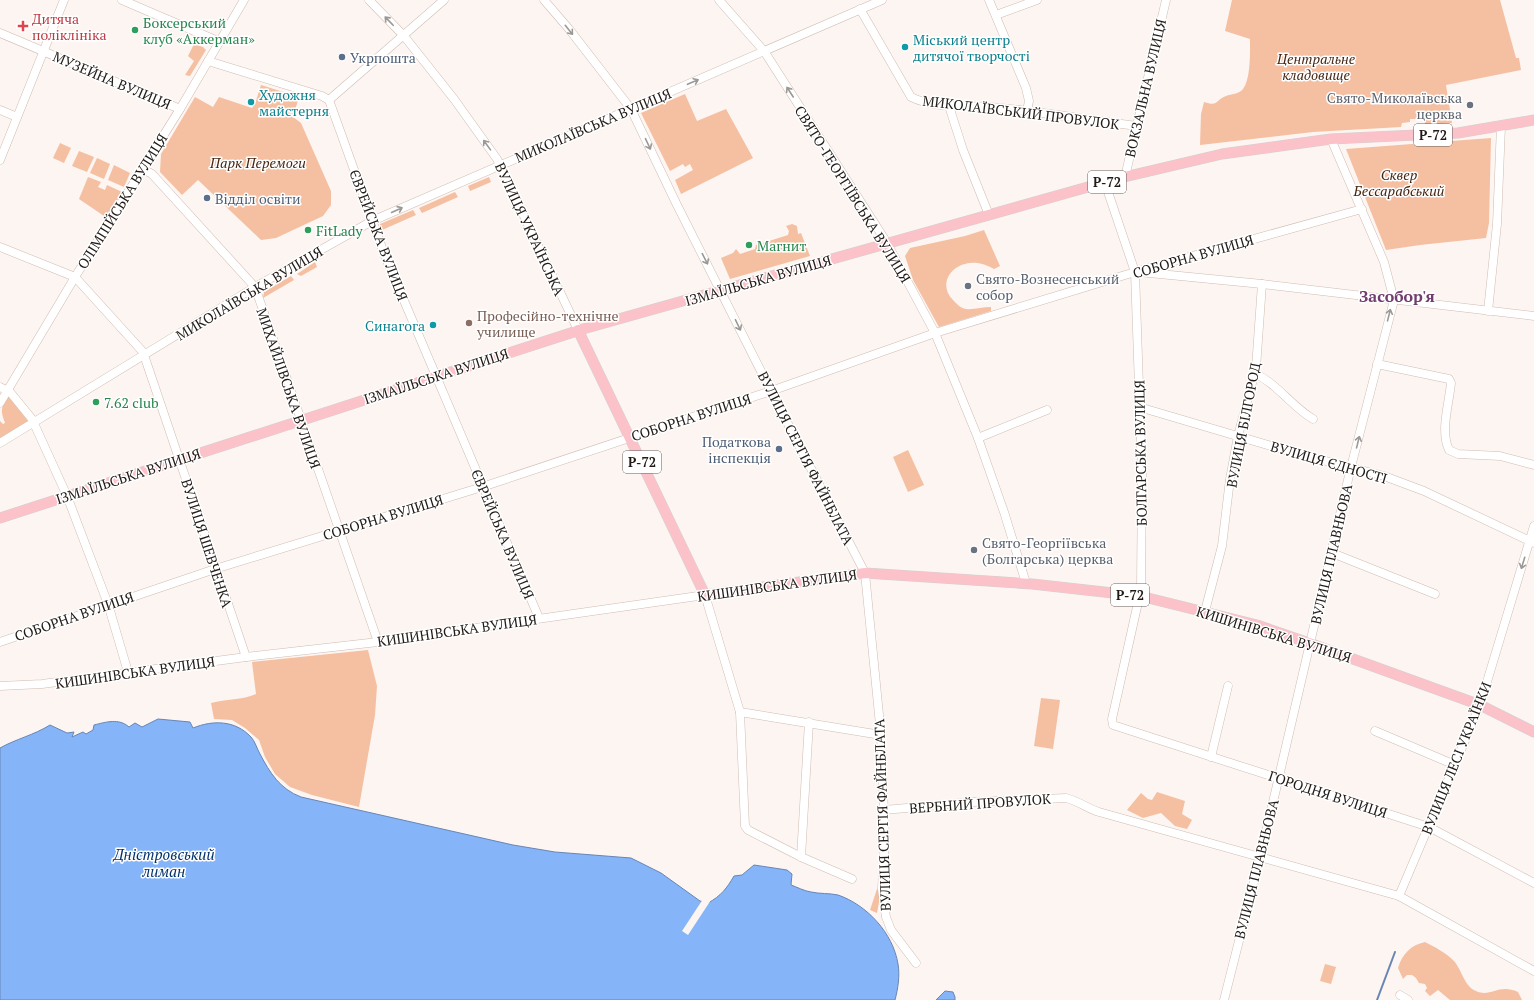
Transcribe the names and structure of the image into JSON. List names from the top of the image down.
{
  "streets": {
    "main road": [
      "Р-72",
      "ВУЛИЦЯ УКРАЇНСЬКА",
      "ІЗМАЇЛЬСЬКА ВУЛИЦЯ",
      "КИШИНІВСЬКА ВУЛИЦЯ"
    ],
    "street": [
      "МУЗЕЙНА ВУЛИЦЯ",
      "ВОКЗАЛЬНА ВУЛИЦЯ",
      "МИКОЛАЇВСЬКИЙ ПРОВУЛОК",
      "МИКОЛАЇВСЬКА ВУЛИЦЯ",
      "СВЯТО-ГЕОРГІЇВСЬКА ВУЛИЦЯ",
      "ОЛІМПІЙСЬКА ВУЛИЦЯ",
      "ЄВРЕЙСЬКА ВУЛИЦЯ",
      "СОБОРНА ВУЛИЦЯ",
      "МИХАЙЛІВСЬКА ВУЛИЦЯ",
      "ВУЛИЦЯ БІЛГОРОД",
      "БОЛГАРСЬКА ВУЛИЦЯ",
      "ВУЛИЦЯ СЕРГІЯ ФАЙНБЛАТА",
      "ВУЛИЦЯ ЄДНОСТІ",
      "ВУЛИЦЯ ШЕВЧЕНКА",
      "ВУЛИЦЯ ПЛАВНЬОВА",
      "ВУЛИЦЯ ЛЕСІ УКРАЇНКИ",
      "ГОРОДНЯ ВУЛИЦЯ",
      "ВЕРБНИЙ ПРОВУЛОК"
    ]
  },
  "crossings": [
    ["МУЗЕЙНА ВУЛИЦЯ", "ОЛІМПІЙСЬКА ВУЛИЦЯ"],
    ["ВОКЗАЛЬНА ВУЛИЦЯ", "МИКОЛАЇВСЬКИЙ ПРОВУЛОК"],
    ["ВОКЗАЛЬНА ВУЛИЦЯ", "ІЗМАЇЛЬСЬКА ВУЛИЦЯ"],
    ["МИКОЛАЇВСЬКИЙ ПРОВУЛОК", "МИКОЛАЇВСЬКА ВУЛИЦЯ"],
    ["МИКОЛАЇВСЬКА ВУЛИЦЯ", "СВЯТО-ГЕОРГІЇВСЬКА ВУЛИЦЯ"],
    ["МИКОЛАЇВСЬКА ВУЛИЦЯ", "ВУЛИЦЯ УКРАЇНСЬКА"],
    ["МИКОЛАЇВСЬКА ВУЛИЦЯ", "ЄВРЕЙСЬКА ВУЛИЦЯ"],
    ["МИКОЛАЇВСЬКА ВУЛИЦЯ", "МИХАЙЛІВСЬКА ВУЛИЦЯ"],
    ["МИКОЛАЇВСЬКА ВУЛИЦЯ", "ВУЛИЦЯ СЕРГІЯ ФАЙНБЛАТА"],
    ["МИКОЛАЇВСЬКА ВУЛИЦЯ", "ВУЛИЦЯ ШЕВЧЕНКА"],
    ["СВЯТО-ГЕОРГІЇВСЬКА ВУЛИЦЯ", "СОБОРНА ВУЛИЦЯ"],
    ["СВЯТО-ГЕОРГІЇВСЬКА ВУЛИЦЯ", "ІЗМАЇЛЬСЬКА ВУЛИЦЯ"],
    ["СВЯТО-ГЕОРГІЇВСЬКА ВУЛИЦЯ", "КИШИНІВСЬКА ВУЛИЦЯ"],
    ["ОЛІМПІЙСЬКА ВУЛИЦЯ", "МИХАЙЛІВСЬКА ВУЛИЦЯ"],
    ["ОЛІМПІЙСЬКА ВУЛИЦЯ", "ВУЛИЦЯ ШЕВЧЕНКА"],
    ["ВУЛИЦЯ УКРАЇНСЬКА", "СОБОРНА ВУЛИЦЯ"],
    ["ВУЛИЦЯ УКРАЇНСЬКА", "ІЗМАЇЛЬСЬКА ВУЛИЦЯ"],
    ["ВУЛИЦЯ УКРАЇНСЬКА", "КИШИНІВСЬКА ВУЛИЦЯ"],
    ["ЄВРЕЙСЬКА ВУЛИЦЯ", "СОБОРНА ВУЛИЦЯ"],
    ["ЄВРЕЙСЬКА ВУЛИЦЯ", "ІЗМАЇЛЬСЬКА ВУЛИЦЯ"],
    ["ЄВРЕЙСЬКА ВУЛИЦЯ", "КИШИНІВСЬКА ВУЛИЦЯ"],
    ["СОБОРНА ВУЛИЦЯ", "МИХАЙЛІВСЬКА ВУЛИЦЯ"],
    ["СОБОРНА ВУЛИЦЯ", "БОЛГАРСЬКА ВУЛИЦЯ"],
    ["СОБОРНА ВУЛИЦЯ", "ВУЛИЦЯ СЕРГІЯ ФАЙНБЛАТА"],
    ["СОБОРНА ВУЛИЦЯ", "ВУЛИЦЯ ШЕВЧЕНКА"],
    ["СОБОРНА ВУЛИЦЯ", "ВУЛИЦЯ ПЛАВНЬОВА"],
    ["ІЗМАЇЛЬСЬКА ВУЛИЦЯ", "МИХАЙЛІВСЬКА ВУЛИЦЯ"],
    ["ІЗМАЇЛЬСЬКА ВУЛИЦЯ", "БОЛГАРСЬКА ВУЛИЦЯ"],
    ["ІЗМАЇЛЬСЬКА ВУЛИЦЯ", "ВУЛИЦЯ СЕРГІЯ ФАЙНБЛАТА"],
    ["ІЗМАЇЛЬСЬКА ВУЛИЦЯ", "ВУЛИЦЯ ШЕВЧЕНКА"],
    ["ІЗМАЇЛЬСЬКА ВУЛИЦЯ", "ВУЛИЦЯ ПЛАВНЬОВА"],
    ["МИХАЙЛІВСЬКА ВУЛИЦЯ", "КИШИНІВСЬКА ВУЛИЦЯ"],
    ["ВУЛИЦЯ БІЛГОРОД", "ВУЛИЦЯ ЄДНОСТІ"],
    ["ВУЛИЦЯ БІЛГОРОД", "КИШИНІВСЬКА ВУЛИЦЯ"],
    ["БОЛГАРСЬКА ВУЛИЦЯ", "ВУЛИЦЯ ЄДНОСТІ"],
    ["БОЛГАРСЬКА ВУЛИЦЯ", "КИШИНІВСЬКА ВУЛИЦЯ"],
    ["БОЛГАРСЬКА ВУЛИЦЯ", "ГОРОДНЯ ВУЛИЦЯ"],
    ["ВУЛИЦЯ СЕРГІЯ ФАЙНБЛАТА", "КИШИНІВСЬКА ВУЛИЦЯ"],
    ["ВУЛИЦЯ СЕРГІЯ ФАЙНБЛАТА", "ВЕРБНИЙ ПРОВУЛОК"],
    ["ВУЛИЦЯ ЄДНОСТІ", "ВУЛИЦЯ ПЛАВНЬОВА"],
    ["ВУЛИЦЯ ЄДНОСТІ", "ВУЛИЦЯ ЛЕСІ УКРАЇНКИ"],
    ["ВУЛИЦЯ ШЕВЧЕНКА", "КИШИНІВСЬКА ВУЛИЦЯ"],
    ["ВУЛИЦЯ ПЛАВНЬОВА", "КИШИНІВСЬКА ВУЛИЦЯ"],
    ["ВУЛИЦЯ ПЛАВНЬОВА", "ГОРОДНЯ ВУЛИЦЯ"],
    ["ВУЛИЦЯ ПЛАВНЬОВА", "ВЕРБНИЙ ПРОВУЛОК"],
    ["КИШИНІВСЬКА ВУЛИЦЯ", "ВУЛИЦЯ ЛЕСІ УКРАЇНКИ"],
    ["ВУЛИЦЯ ЛЕСІ УКРАЇНКИ", "ГОРОДНЯ ВУЛИЦЯ"]
  ],
  "one_way": ["ВУЛИЦЯ СЕРГІЯ ФАЙНБЛАТА", "ВУЛИЦЯ ЛЕСІ УКРАЇНКИ"],
  "districts": ["Засобор'я"],
  "water": ["Дністровський лиман"],
  "parks": ["Центральне кладовище", "Парк Перемоги", "Сквер Бессарабський"],
  "places": {
    "health": ["Дитяча поліклініка"],
    "other": [
      "Боксерський клуб «Аккерман»",
      "Міський центр дитячої творчості",
      "Укрпошта",
      "Художня майстерня",
      "Свято-Миколаївська церква",
      "Відділ освіти",
      "FitLady",
      "Магнит",
      "Свято-Вознесенський собор",
      "Професійно-технічне училище",
      "Синагога",
      "7.62 club",
      "Податкова інспекція",
      "Свято-Георгіївська (Болгарська) церква"
    ]
  }
}
